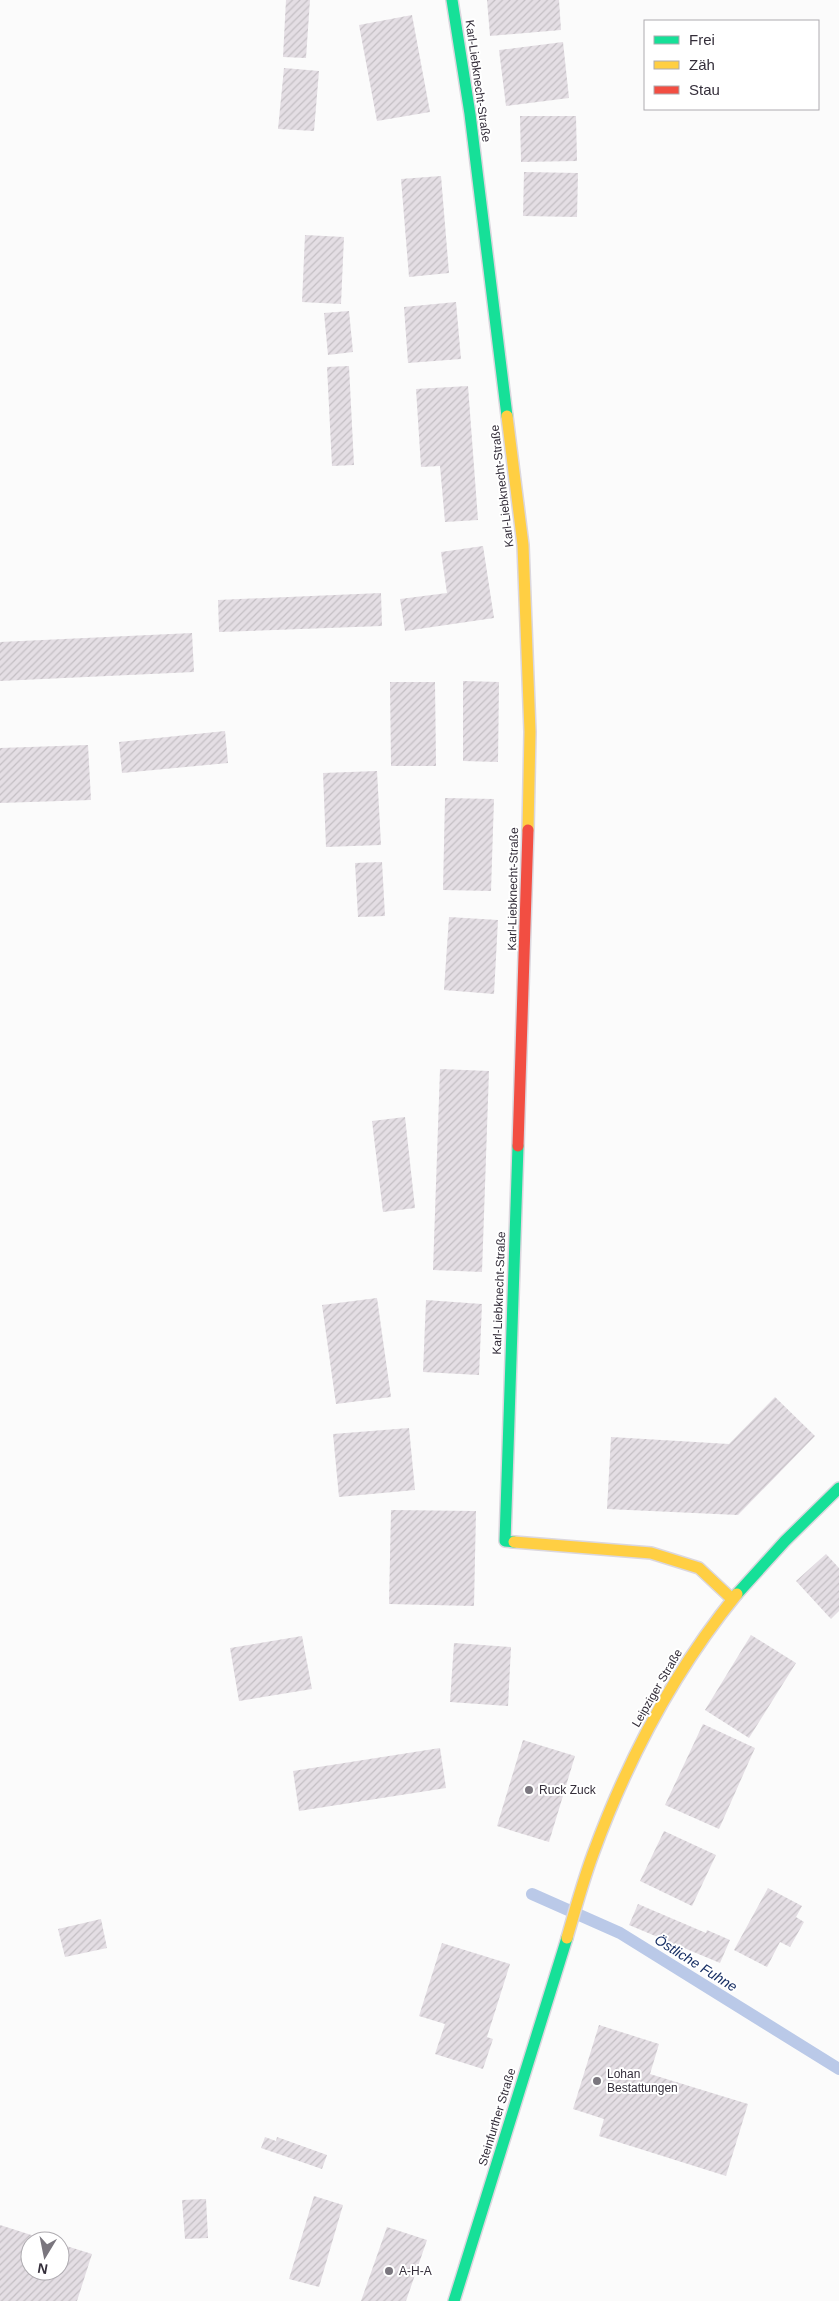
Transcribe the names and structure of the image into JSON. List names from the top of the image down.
{
  "streets": {
    "street": ["Karl-Liebknecht-Straße", "Leipziger Straße", "Steinfurther Straße"]
  },
  "crossings": [
    ["Karl-Liebknecht-Straße", "Leipziger Straße"],
    ["Leipziger Straße", "Steinfurther Straße"]
  ],
  "water": ["Östliche Fuhne"],
  "places": ["Ruck Zuck", "Lohan Bestattungen", "A-H-A"],
  "legend": ["Frei", "Zäh", "Stau"],
  "north": "bottom"
}
